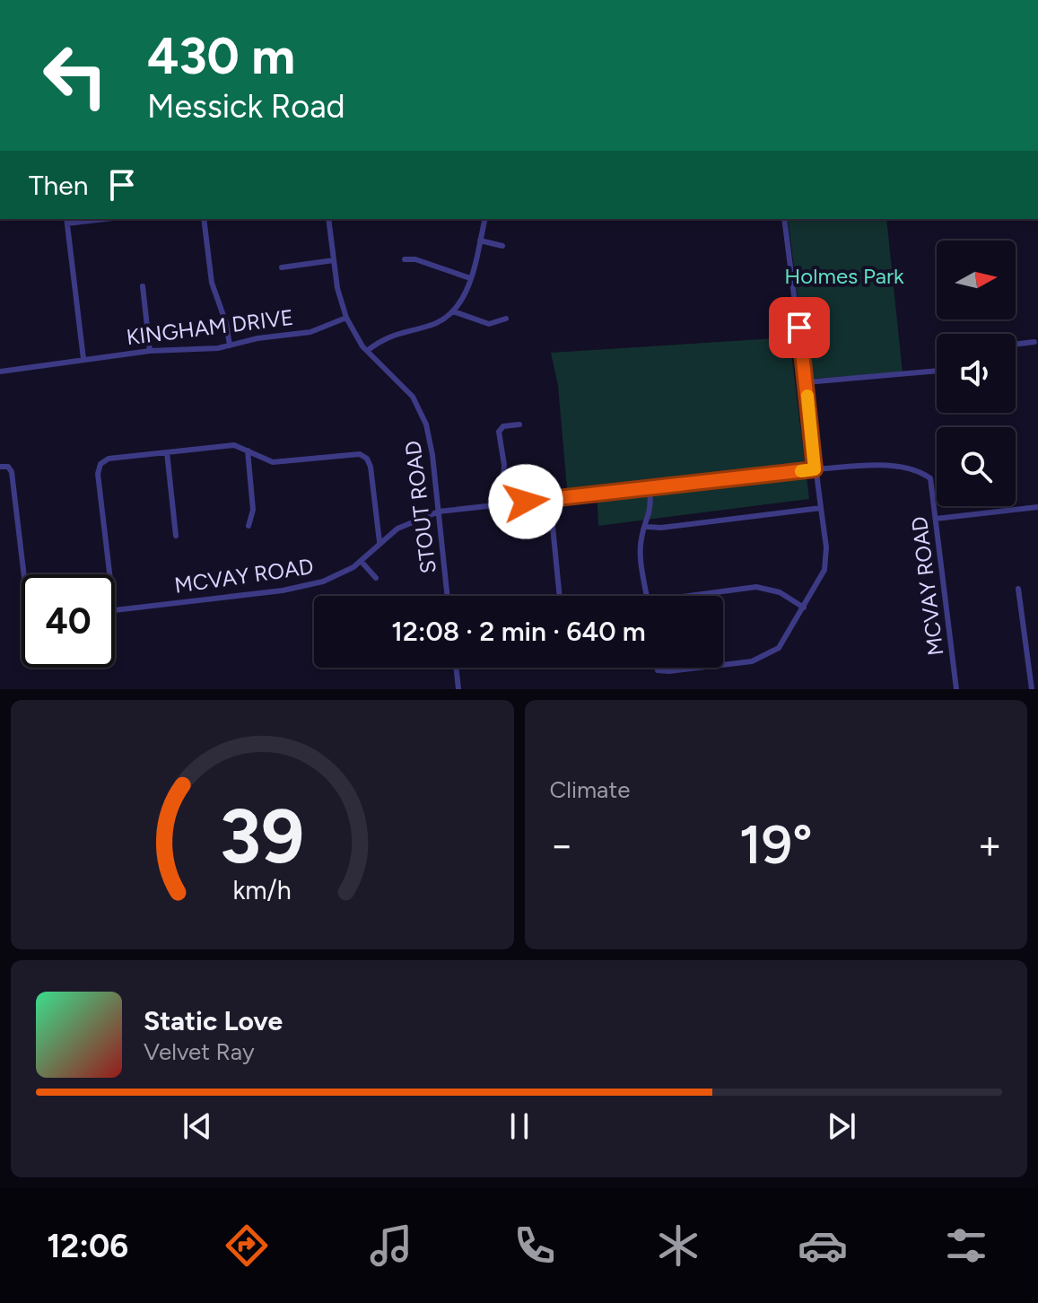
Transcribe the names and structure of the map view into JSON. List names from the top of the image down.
{
  "streets": {
    "street": ["KINGHAM DRIVE", "STOUT ROAD", "MCVAY ROAD"]
  },
  "crossings": [
    ["KINGHAM DRIVE", "STOUT ROAD"],
    ["STOUT ROAD", "MCVAY ROAD"]
  ],
  "parks": ["Holmes Park"],
  "north": "right",
  "page": {
    "turn": ["430 m", "Messick Road"],
    "then": "Then",
    "limit": "40",
    "trip": "12:08 · 2 min · 640 m",
    "tile": "Climate",
    "heat": ["−", "19°", "+"],
    "song": ["Static Love", "Velvet Ray"],
    "tabs": "12:06",
    "gauge": ["39", "km/h"]
  }
}
